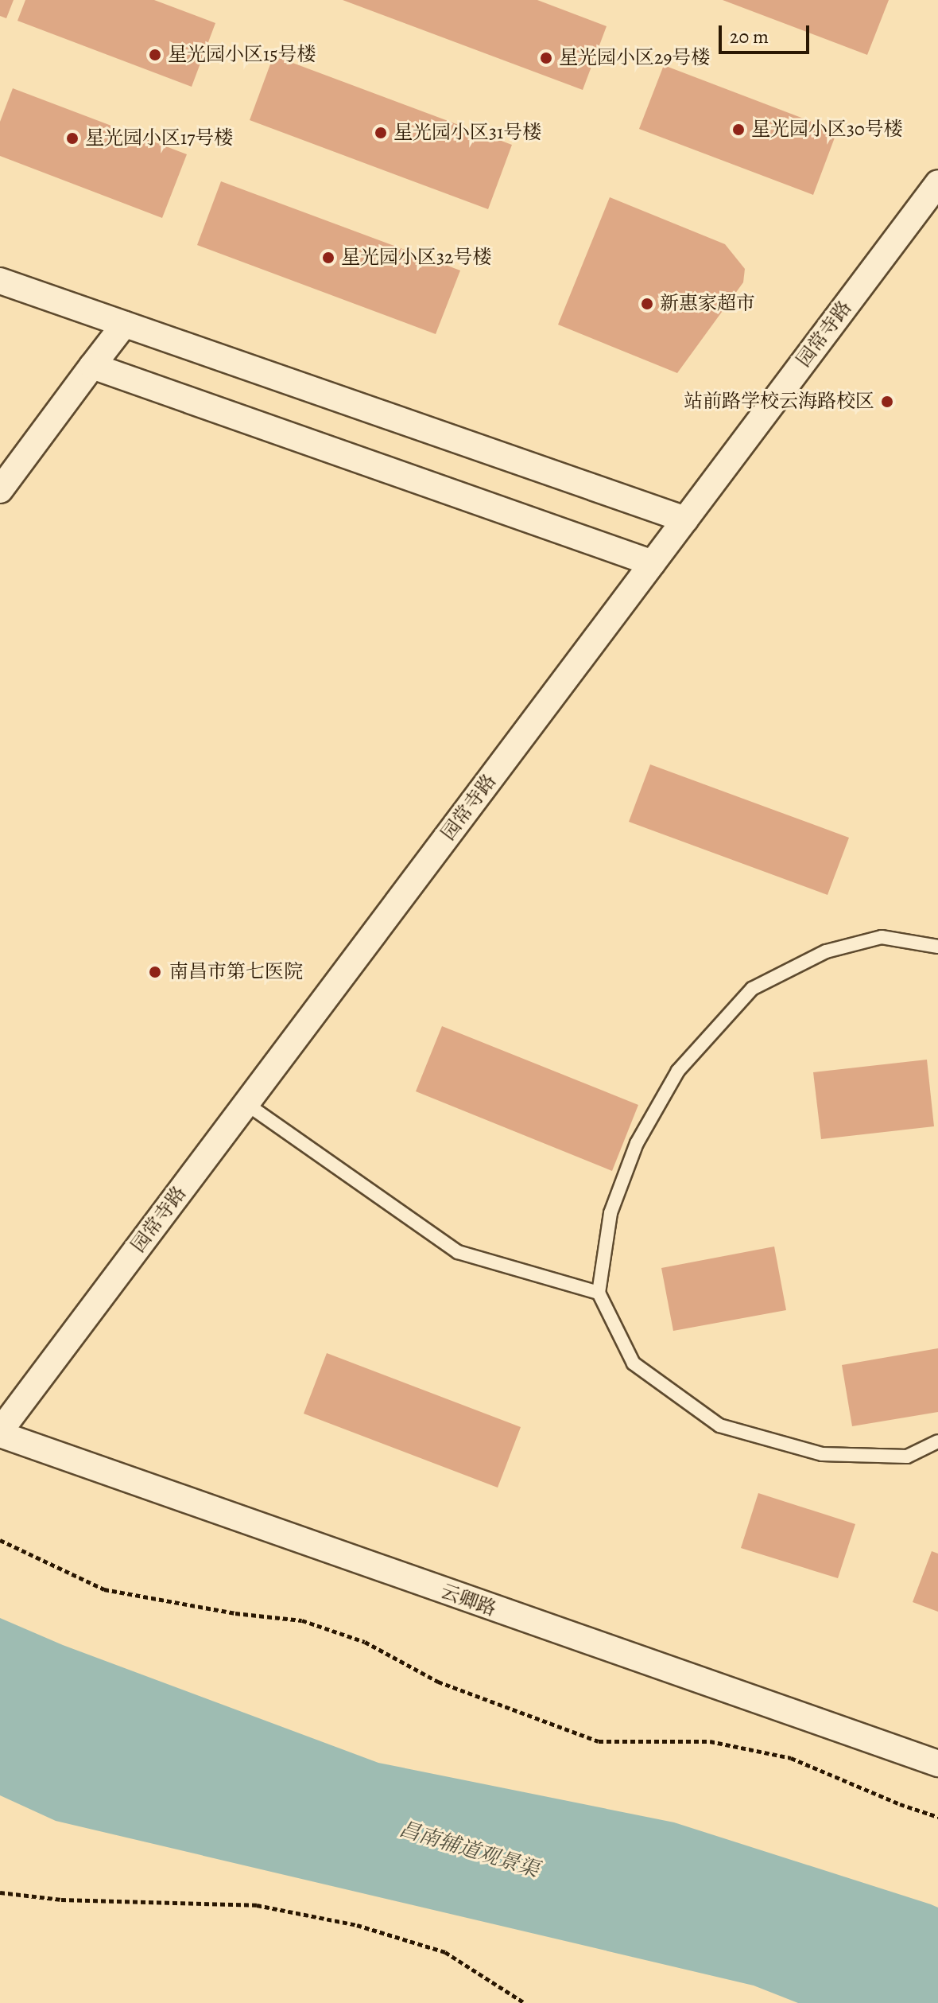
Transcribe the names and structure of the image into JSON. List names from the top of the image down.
{
  "streets": {
    "street": ["园常寺路", "云卿路"]
  },
  "crossings": [
    ["园常寺路", "云卿路"]
  ],
  "water": ["昌南辅道观景渠"],
  "places": [
    "星光园小区15号楼",
    "星光园小区29号楼",
    "星光园小区30号楼",
    "星光园小区31号楼",
    "星光园小区17号楼",
    "星光园小区32号楼",
    "新惠家超市",
    "站前路学校云海路校区",
    "南昌市第七医院"
  ],
  "scale_bar": "20 m"
}
